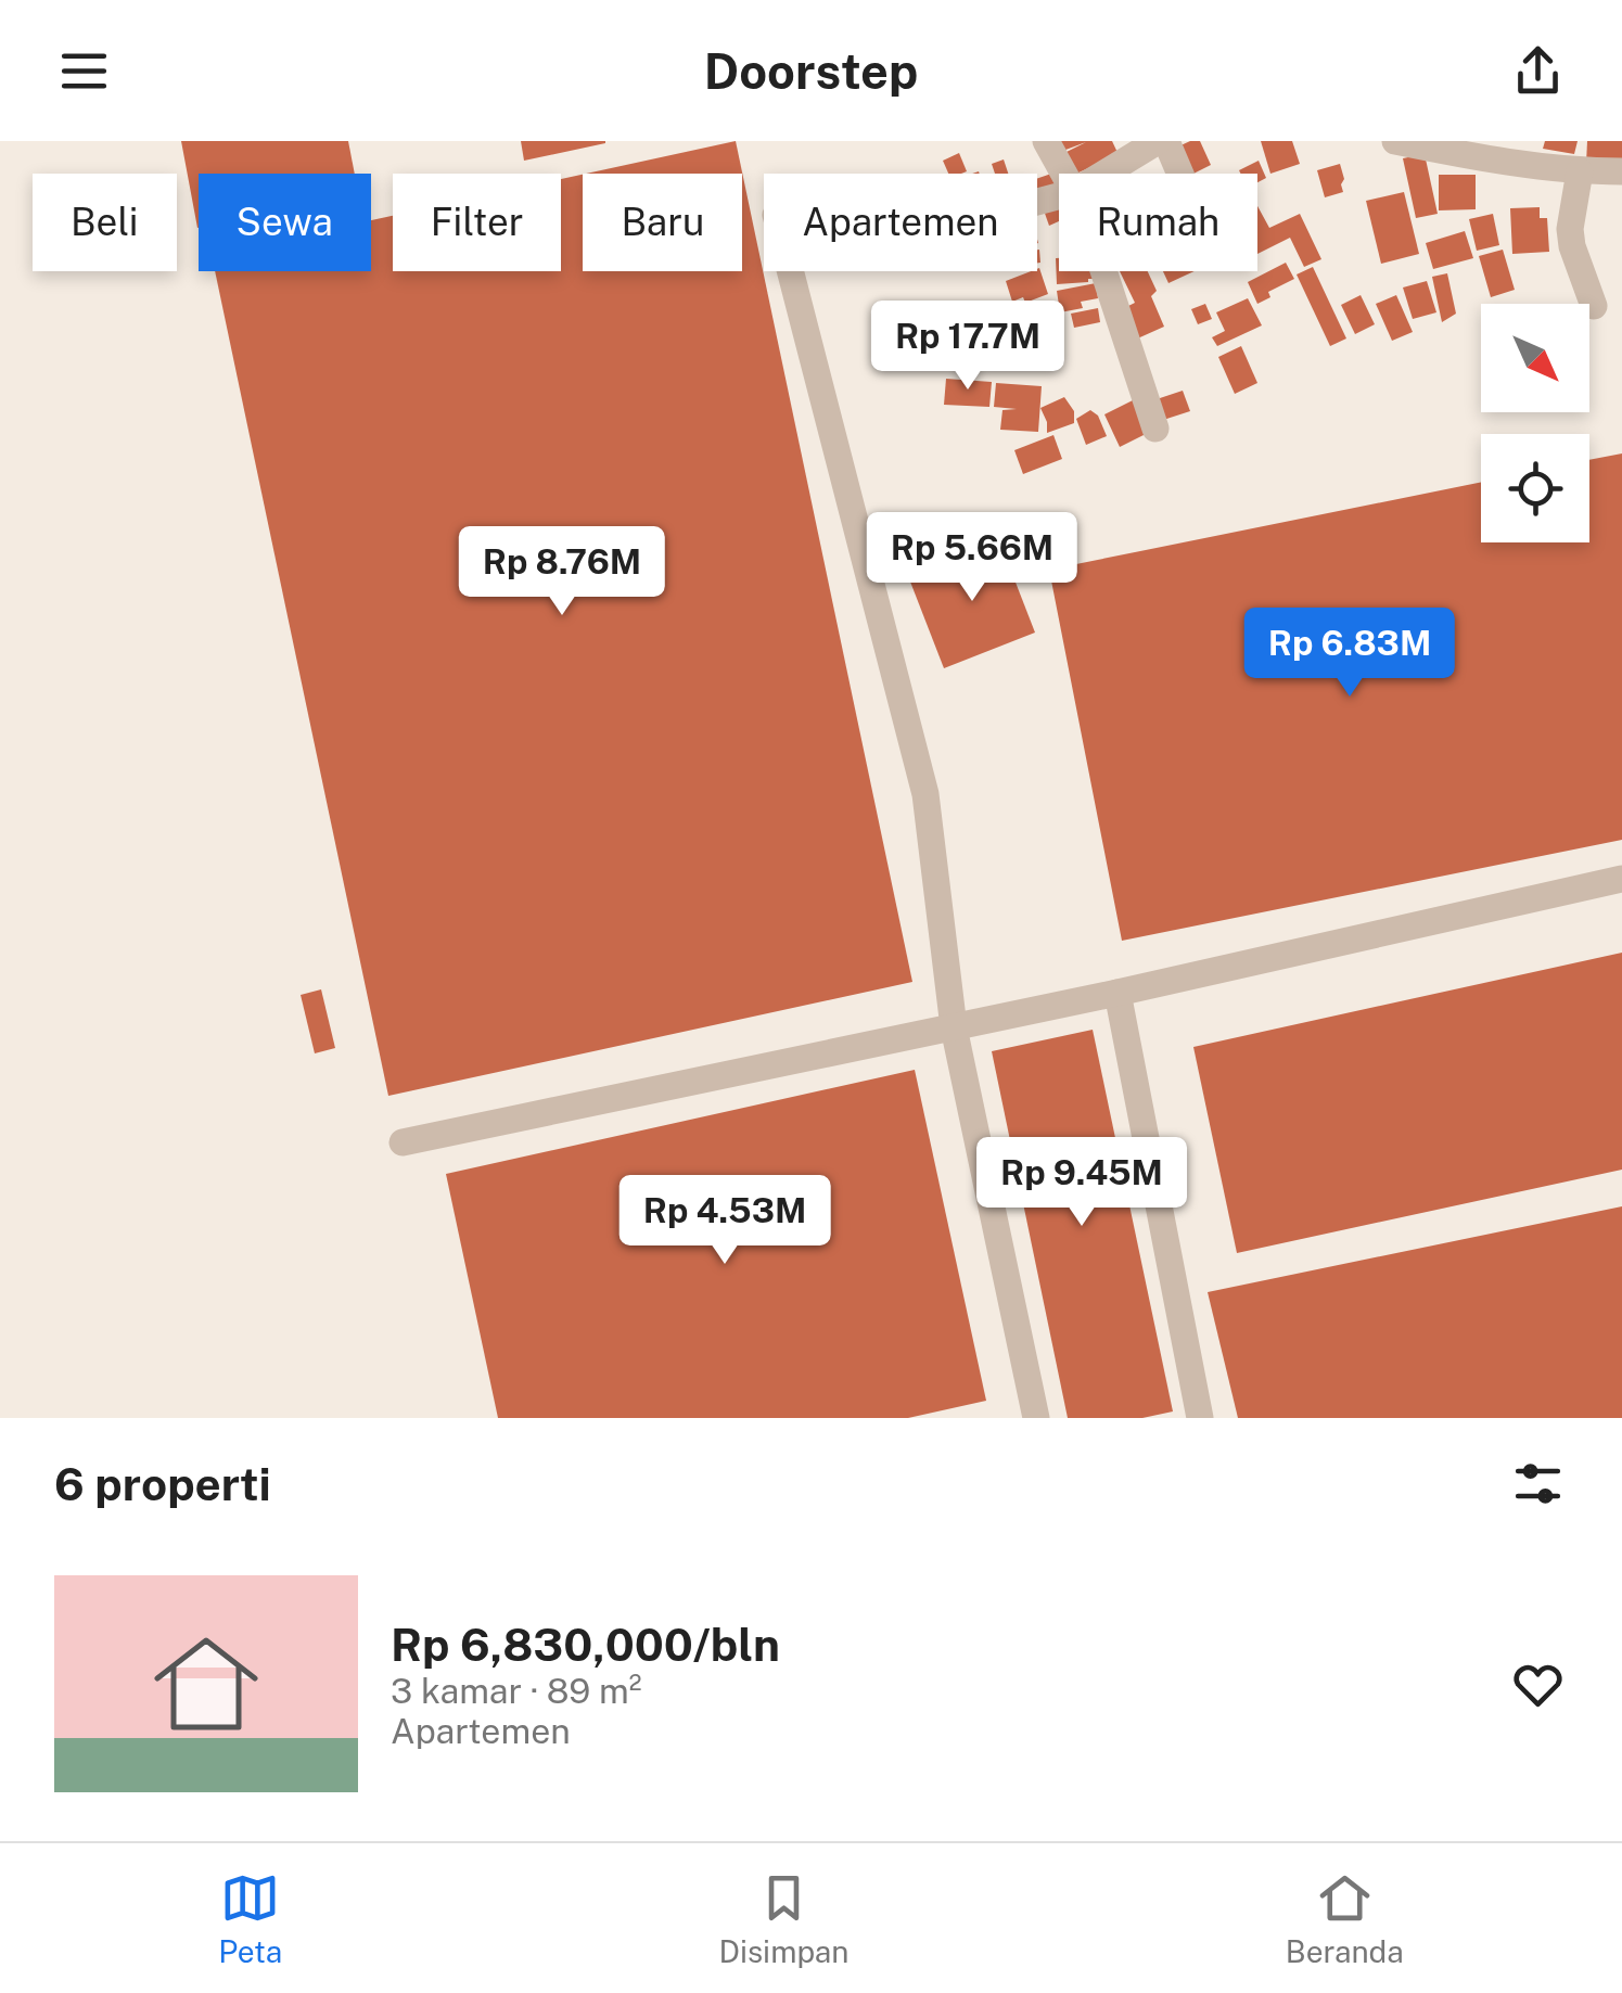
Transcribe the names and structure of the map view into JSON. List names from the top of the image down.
{
  "north": "bottom right",
  "page": {
    "header": "Doorstep",
    "chip": [
      "Beli",
      "Sewa",
      "Filter",
      "Baru",
      "Apartemen",
      "Rumah"
    ],
    "price": [
      "Rp 17.7M",
      "Rp 5.66M",
      "Rp 8.76M",
      "Rp 6.83M",
      "Rp 9.45M",
      "Rp 4.53M"
    ],
    "heading": "6 properti",
    "list": [
      {
        "name": "Rp 6,830,000/bln",
        "note": "3 kamar · 89 m² · Apartemen"
      }
    ],
    "tabs": ["Peta", "Disimpan", "Beranda"]
  }
}
